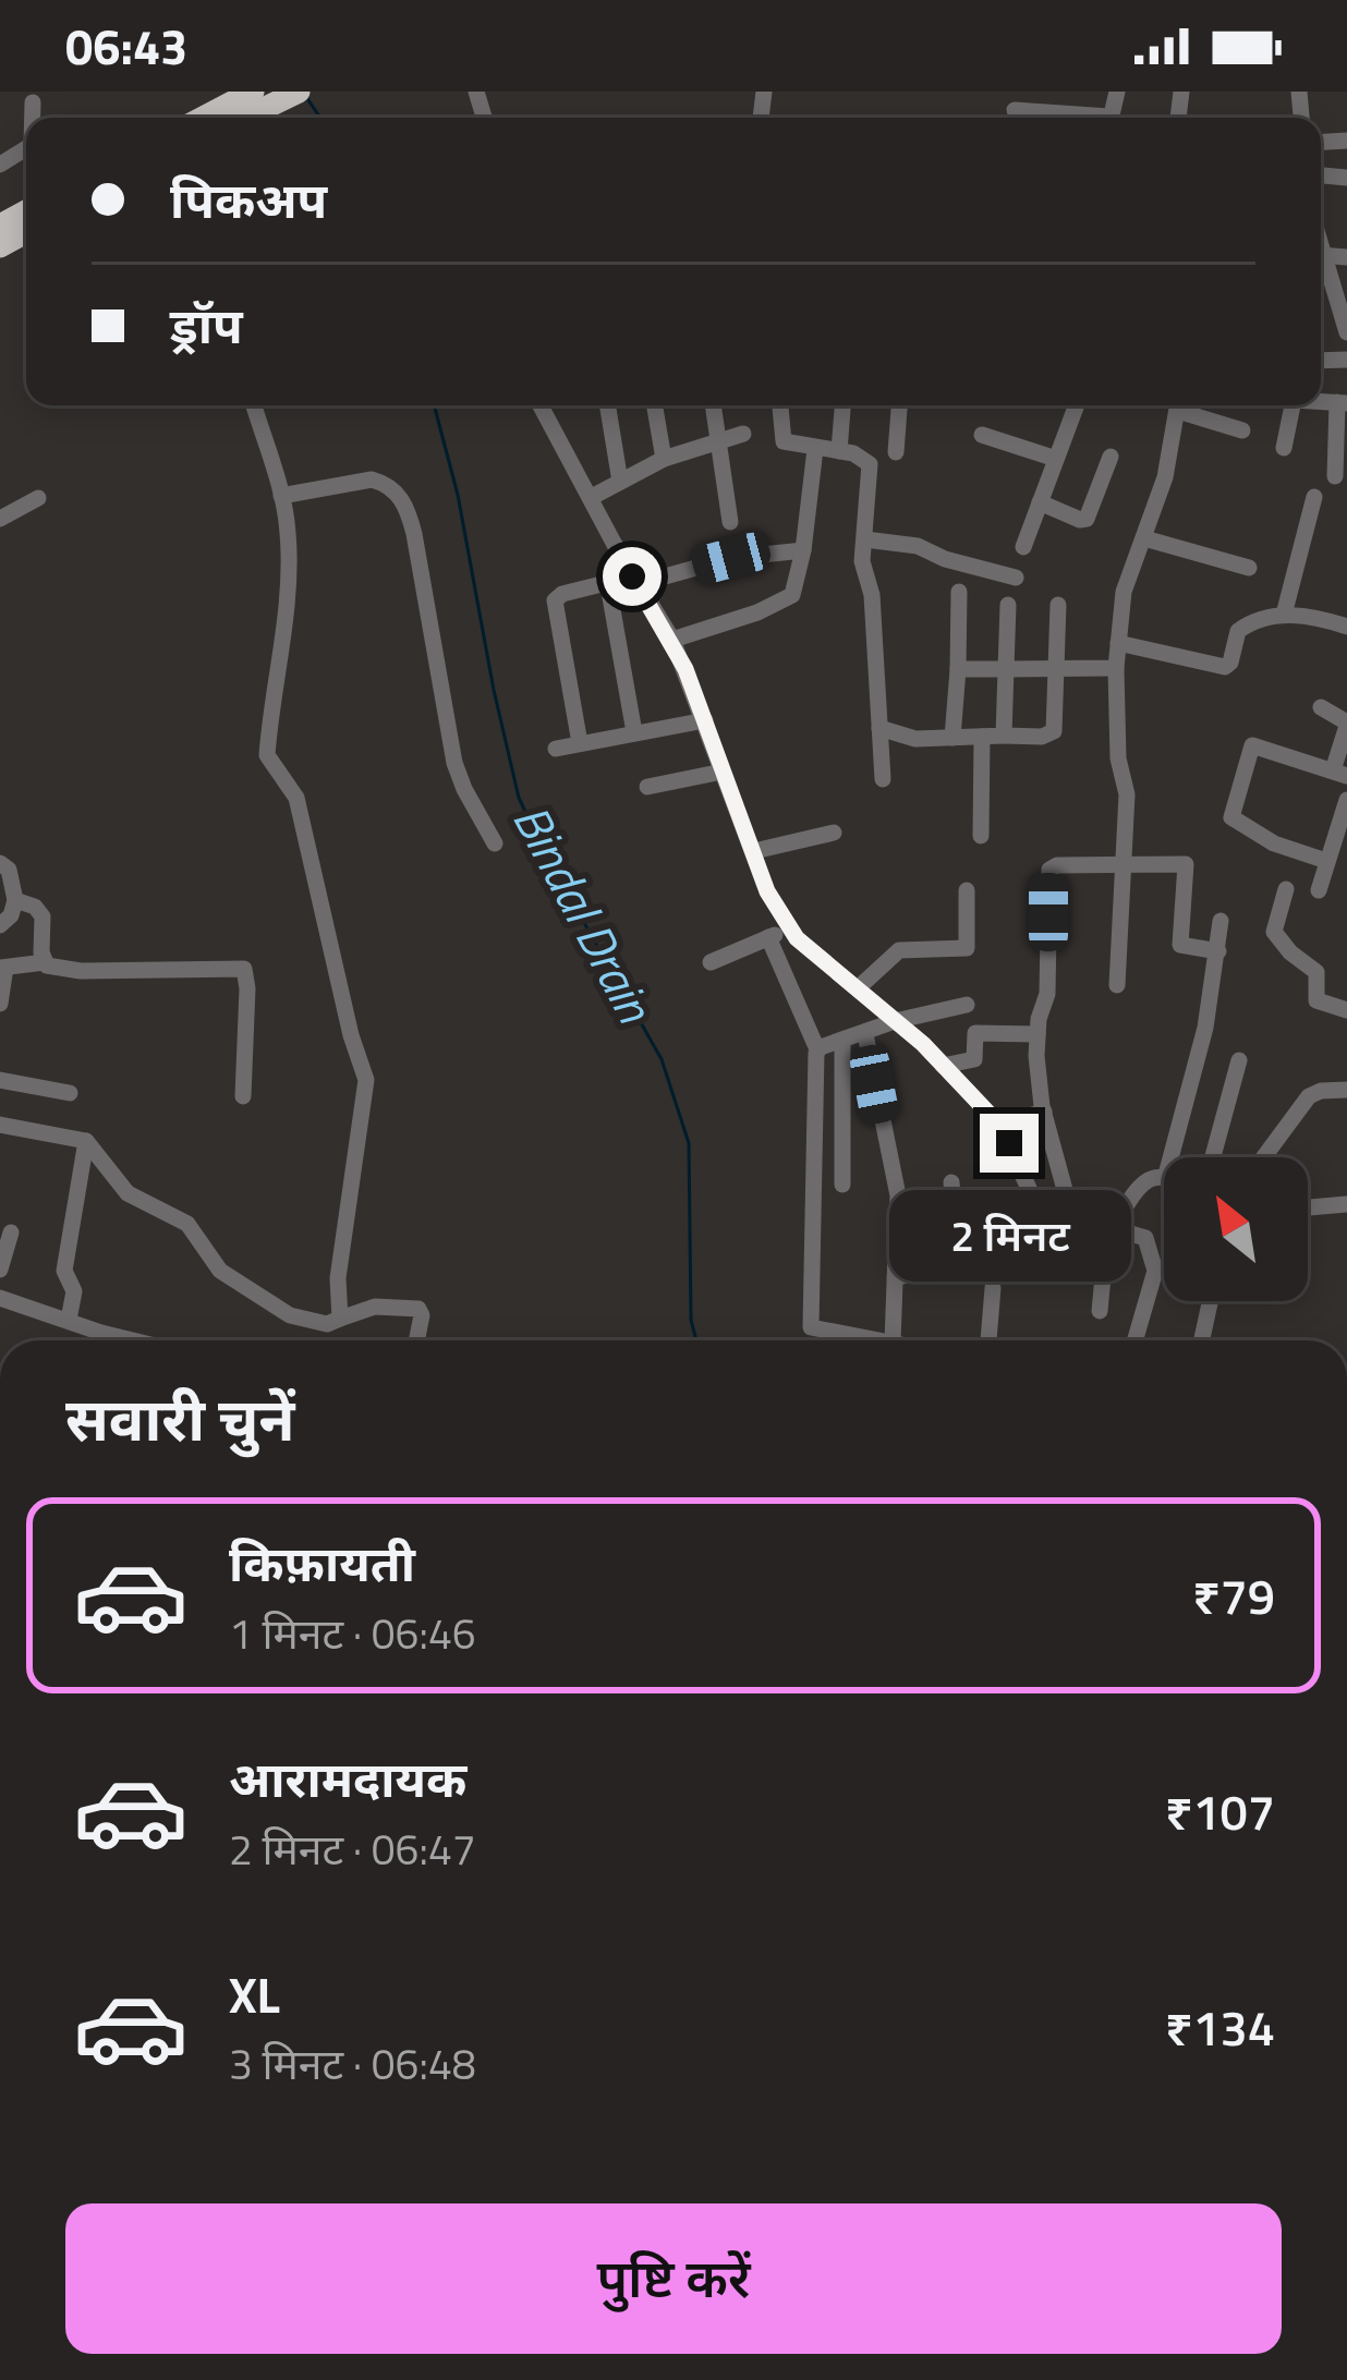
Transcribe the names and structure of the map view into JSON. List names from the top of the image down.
{
  "water": ["Bindal Drain"],
  "north": "top left",
  "page": {
    "status": "06:43",
    "banner": ["पिकअप", "ड्रॉप"],
    "bubble": "2 मिनट",
    "heading": "सवारी चुनें",
    "list": [
      {
        "name": "किफ़ायती",
        "note": "1 मिनट · 06:46",
        "value": "₹79"
      },
      {
        "name": "आरामदायक",
        "note": "2 मिनट · 06:47",
        "value": "₹107"
      },
      {
        "name": "XL",
        "note": "3 मिनट · 06:48",
        "value": "₹134"
      }
    ],
    "buttons": "पुष्टि करें"
  }
}
